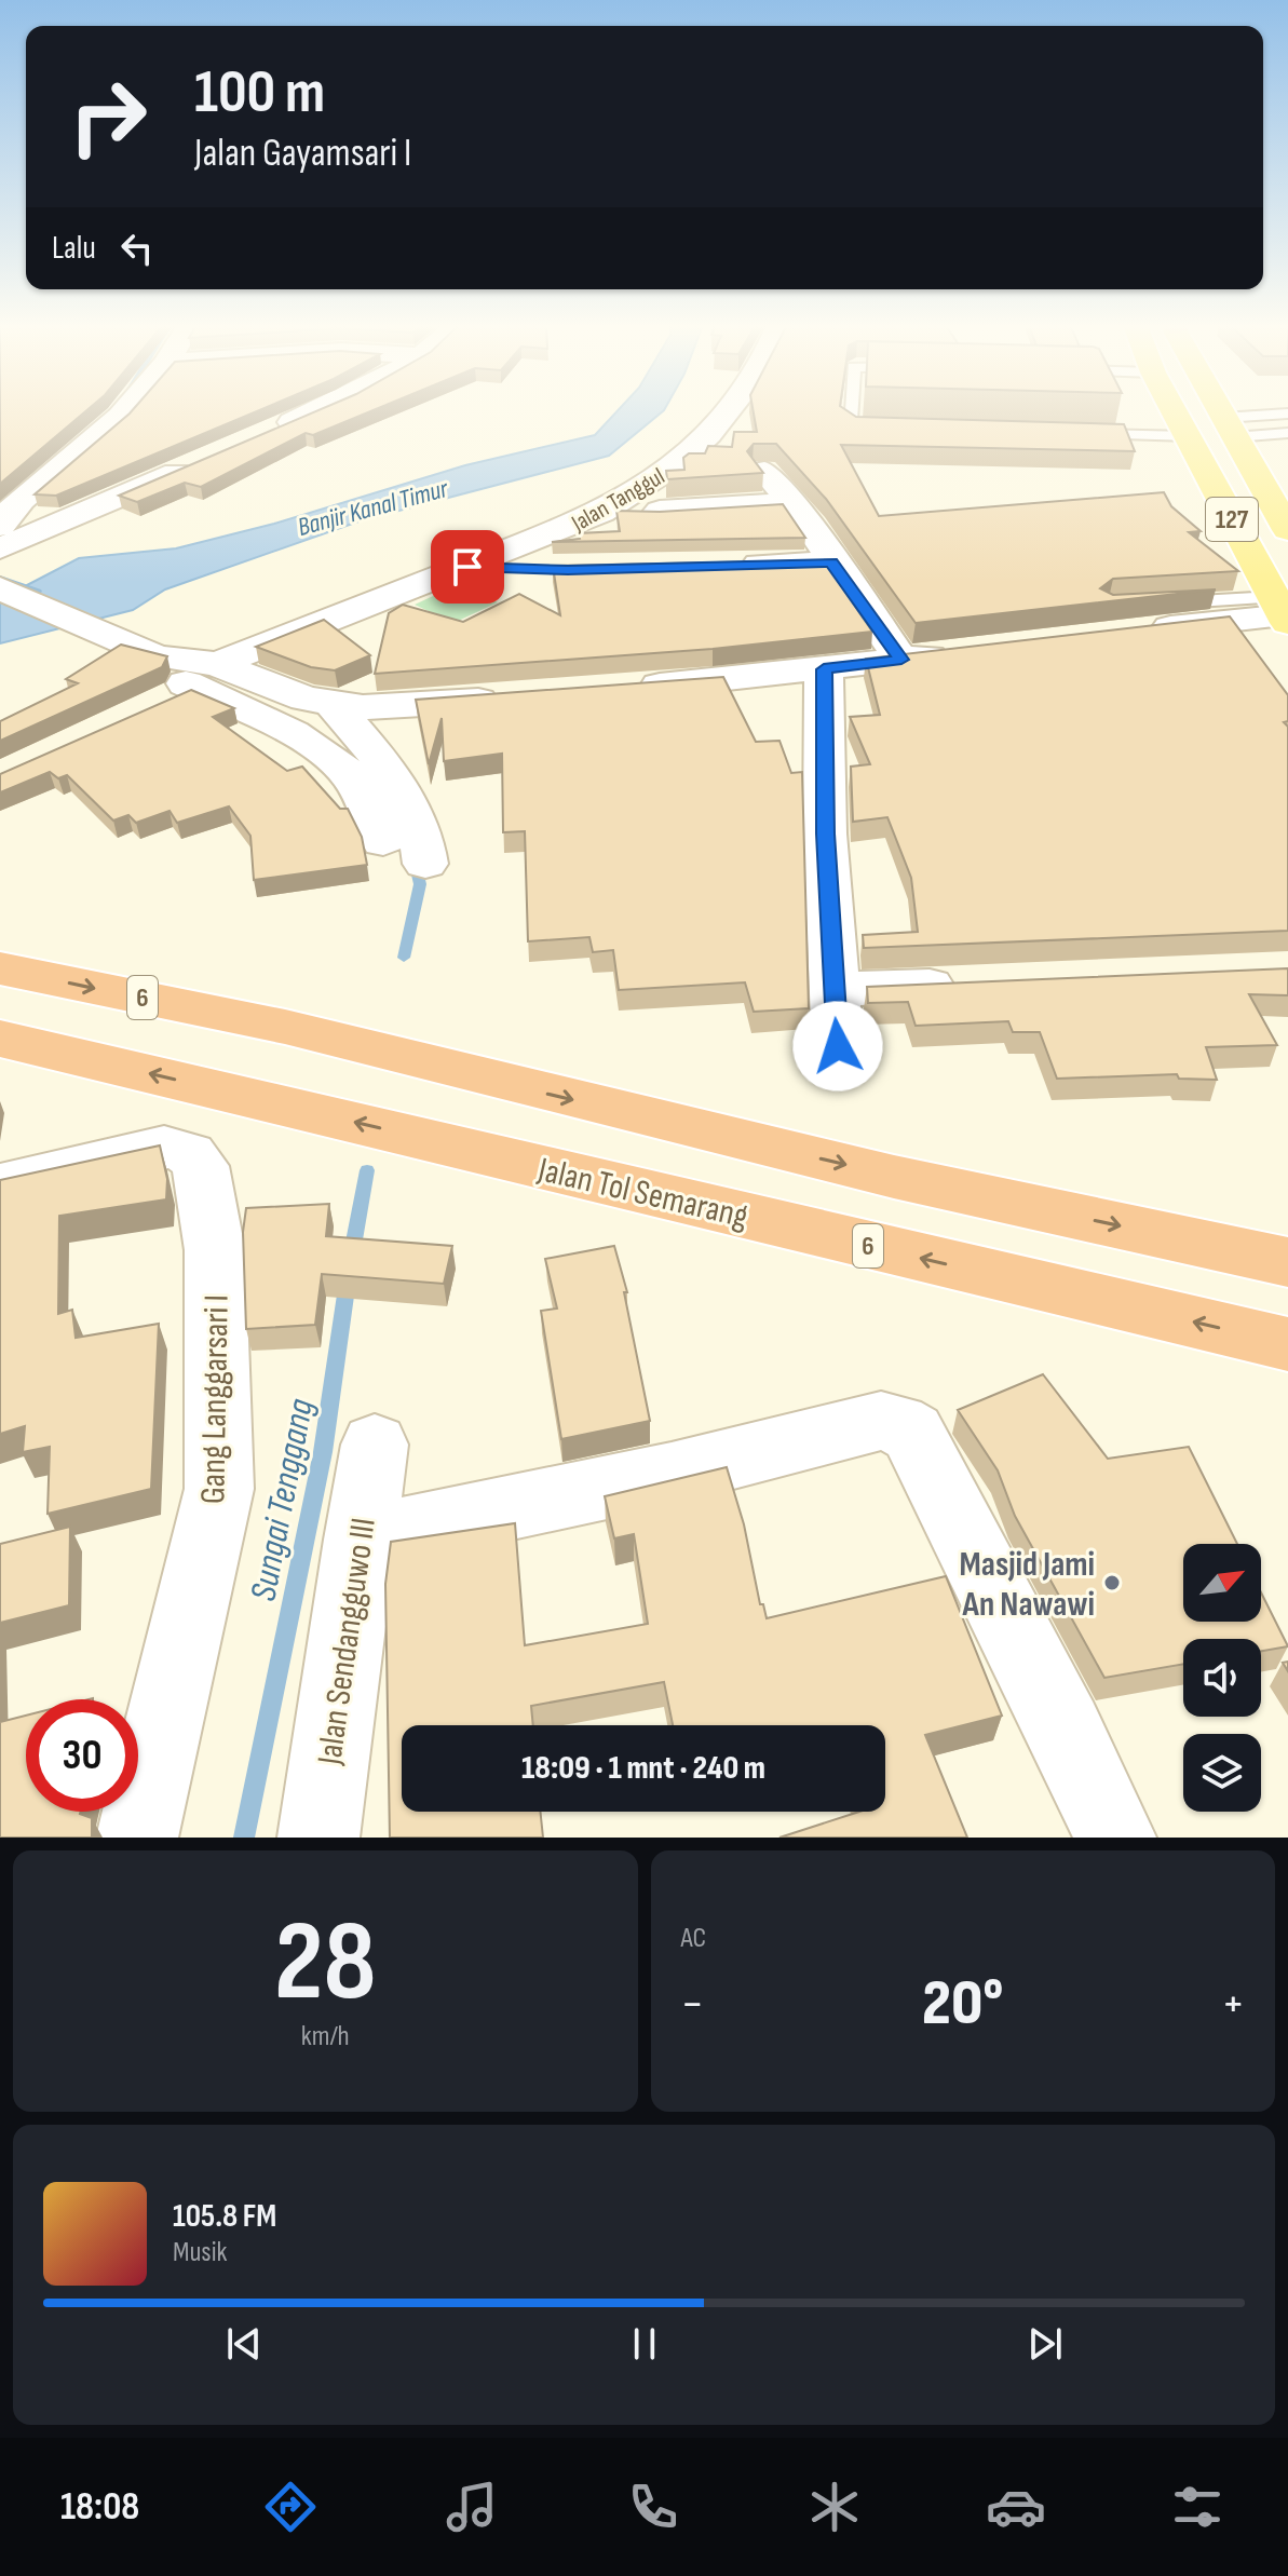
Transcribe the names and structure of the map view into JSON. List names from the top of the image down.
{
  "streets": {
    "highway": ["6", "Jalan Tol Semarang"],
    "main road": ["127"],
    "street": ["Jalan Tanggul", "Gang Langgarsari I", "Jalan Sendangguwo III"]
  },
  "water": ["Banjir Kanal Timur", "Sungai Tenggang"],
  "places": ["Masjid Jami An Nawawi"],
  "north": "top right",
  "page": {
    "turn": ["100 m", "Jalan Gayamsari I"],
    "then": "Lalu",
    "limit": "30",
    "trip": "18:09 · 1 mnt · 240 m",
    "tile": [
      ["28", "km/h"],
      "AC"
    ],
    "heat": ["−", "20°", "+"],
    "song": ["105.8 FM", "Musik"],
    "tabs": "18:08"
  }
}
